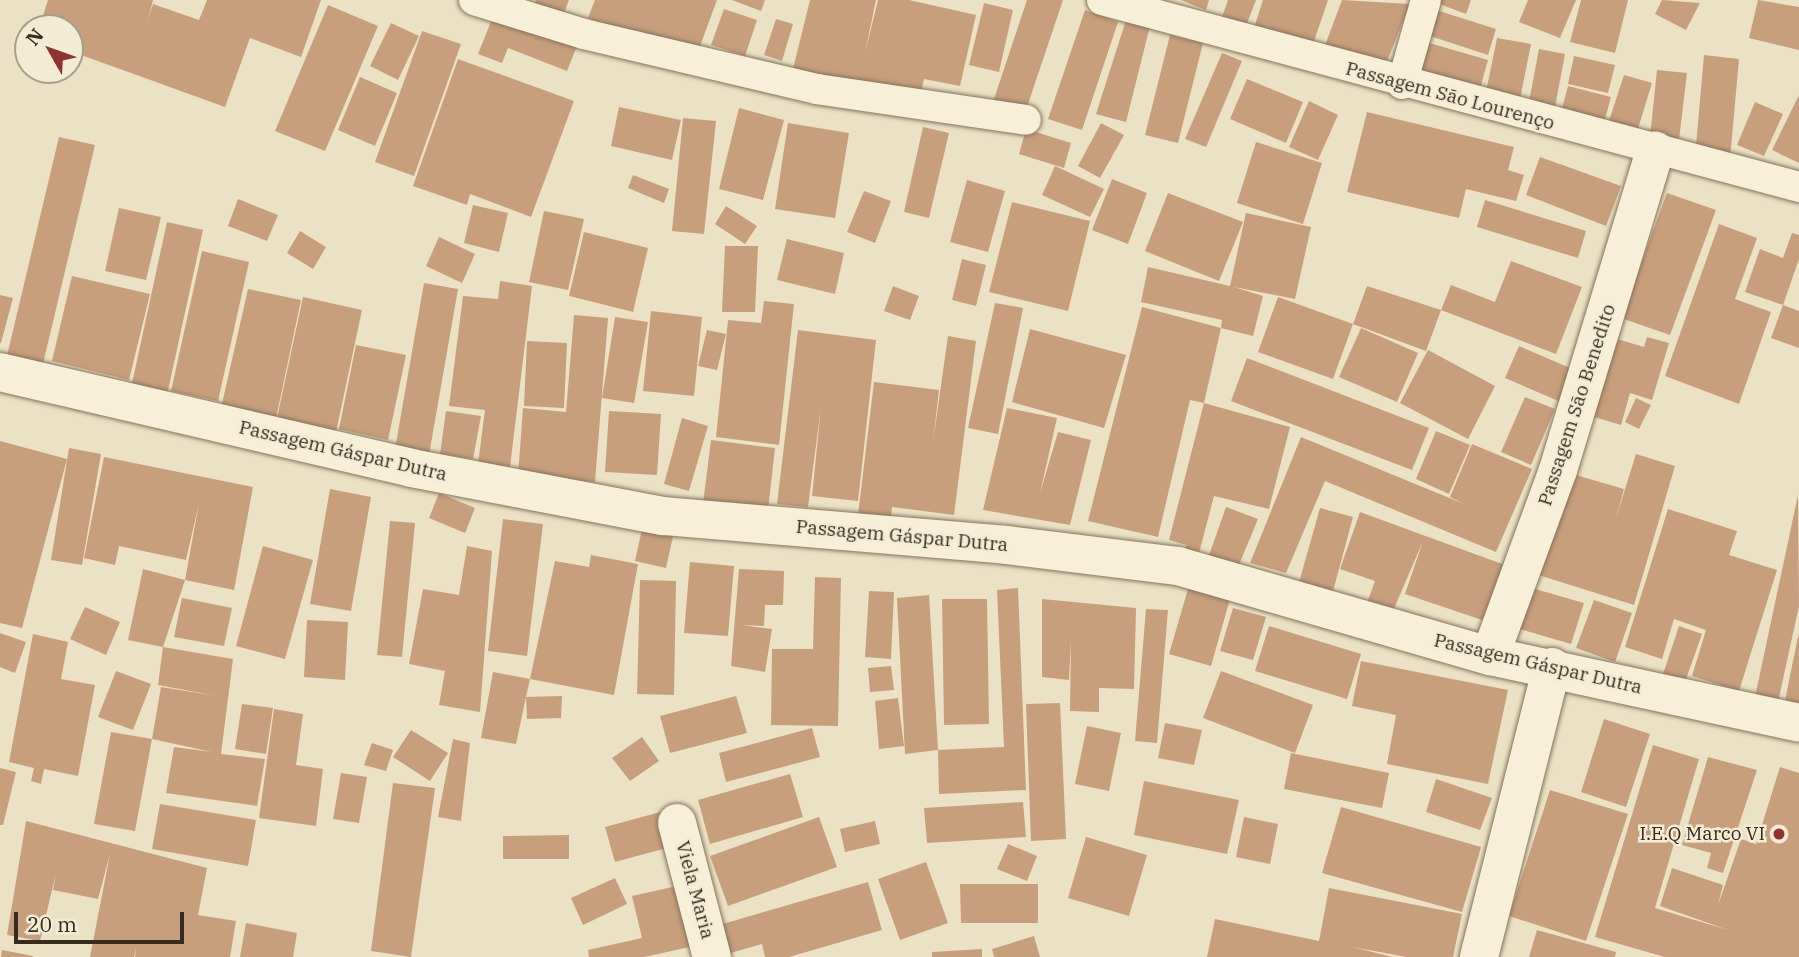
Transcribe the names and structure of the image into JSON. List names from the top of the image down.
{
  "streets": {
    "street": ["Passagem São Benedito", "Passagem Gáspar Dutra", "Viela Maria"],
    "lane": ["Passagem São Lourenço"]
  },
  "crossings": [
    ["Passagem São Lourenço", "Passagem São Benedito"],
    ["Passagem São Benedito", "Passagem Gáspar Dutra"]
  ],
  "places": ["I.E.Q Marco VI"],
  "scale_bar": "20 m",
  "north": "top left"
}
